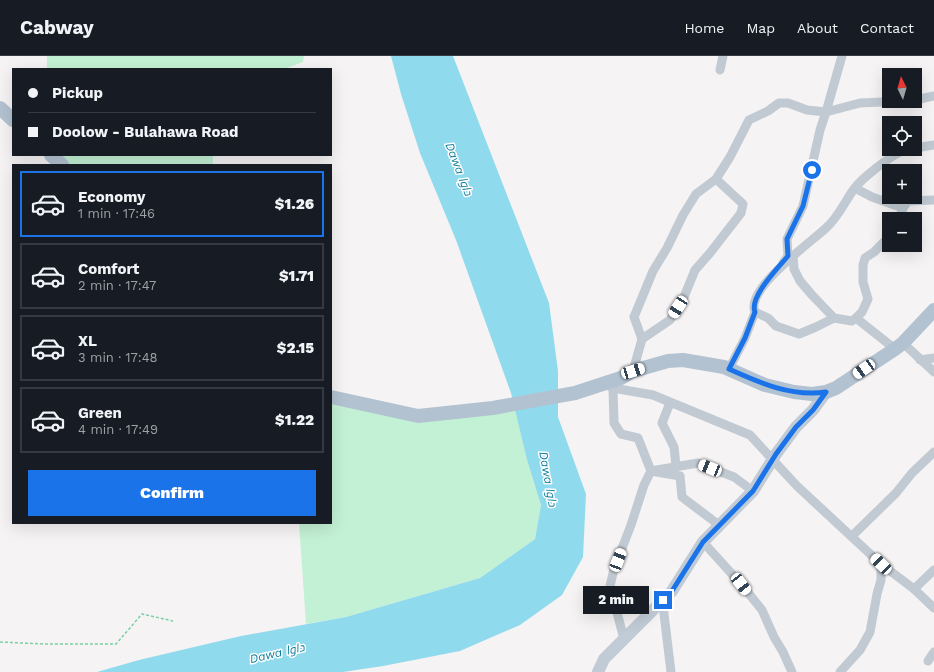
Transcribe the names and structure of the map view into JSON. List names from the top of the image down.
{
  "water": ["Dawa داوا"],
  "north": "top",
  "page": {
    "header": "Cabway",
    "nav": [
      "Home",
      "Map",
      "About",
      "Contact"
    ],
    "map_buttons": ["+", "−"],
    "banner": ["Pickup", "Doolow - Bulahawa Road"],
    "list": [
      {
        "name": "Economy",
        "note": "1 min · 17:46",
        "value": "$1.26"
      },
      {
        "name": "Comfort",
        "note": "2 min · 17:47",
        "value": "$1.71"
      },
      {
        "name": "XL",
        "note": "3 min · 17:48",
        "value": "$2.15"
      },
      {
        "name": "Green",
        "note": "4 min · 17:49",
        "value": "$1.22"
      }
    ],
    "buttons": "Confirm",
    "bubble": "2 min"
  }
}
